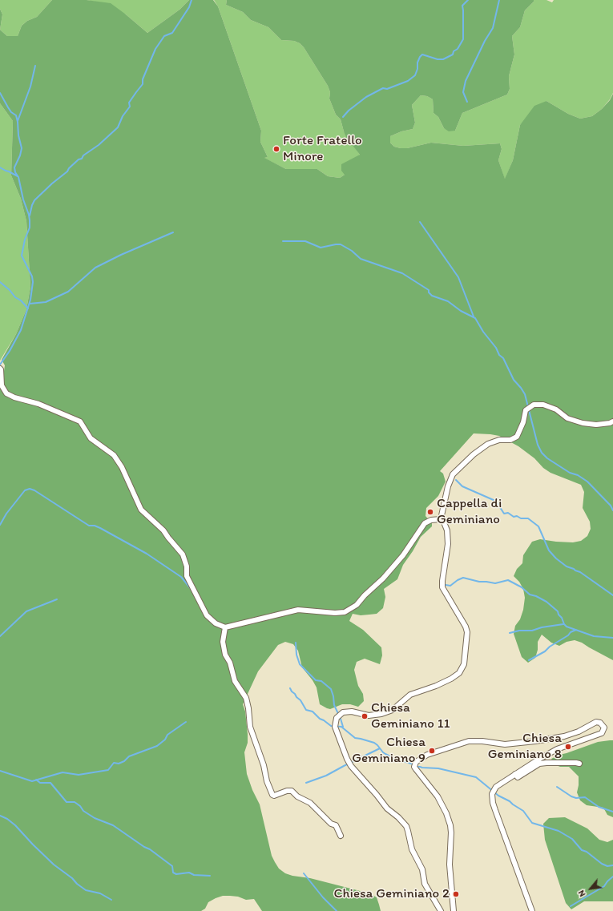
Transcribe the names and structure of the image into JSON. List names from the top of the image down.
{
  "places": [
    "Forte Fratello Minore",
    "Cappella di Geminiano",
    "Chiesa Geminiano 11",
    "Chiesa Geminiano 8",
    "Chiesa Geminiano 9",
    "Chiesa Geminiano 2"
  ],
  "north": "bottom left"
}
